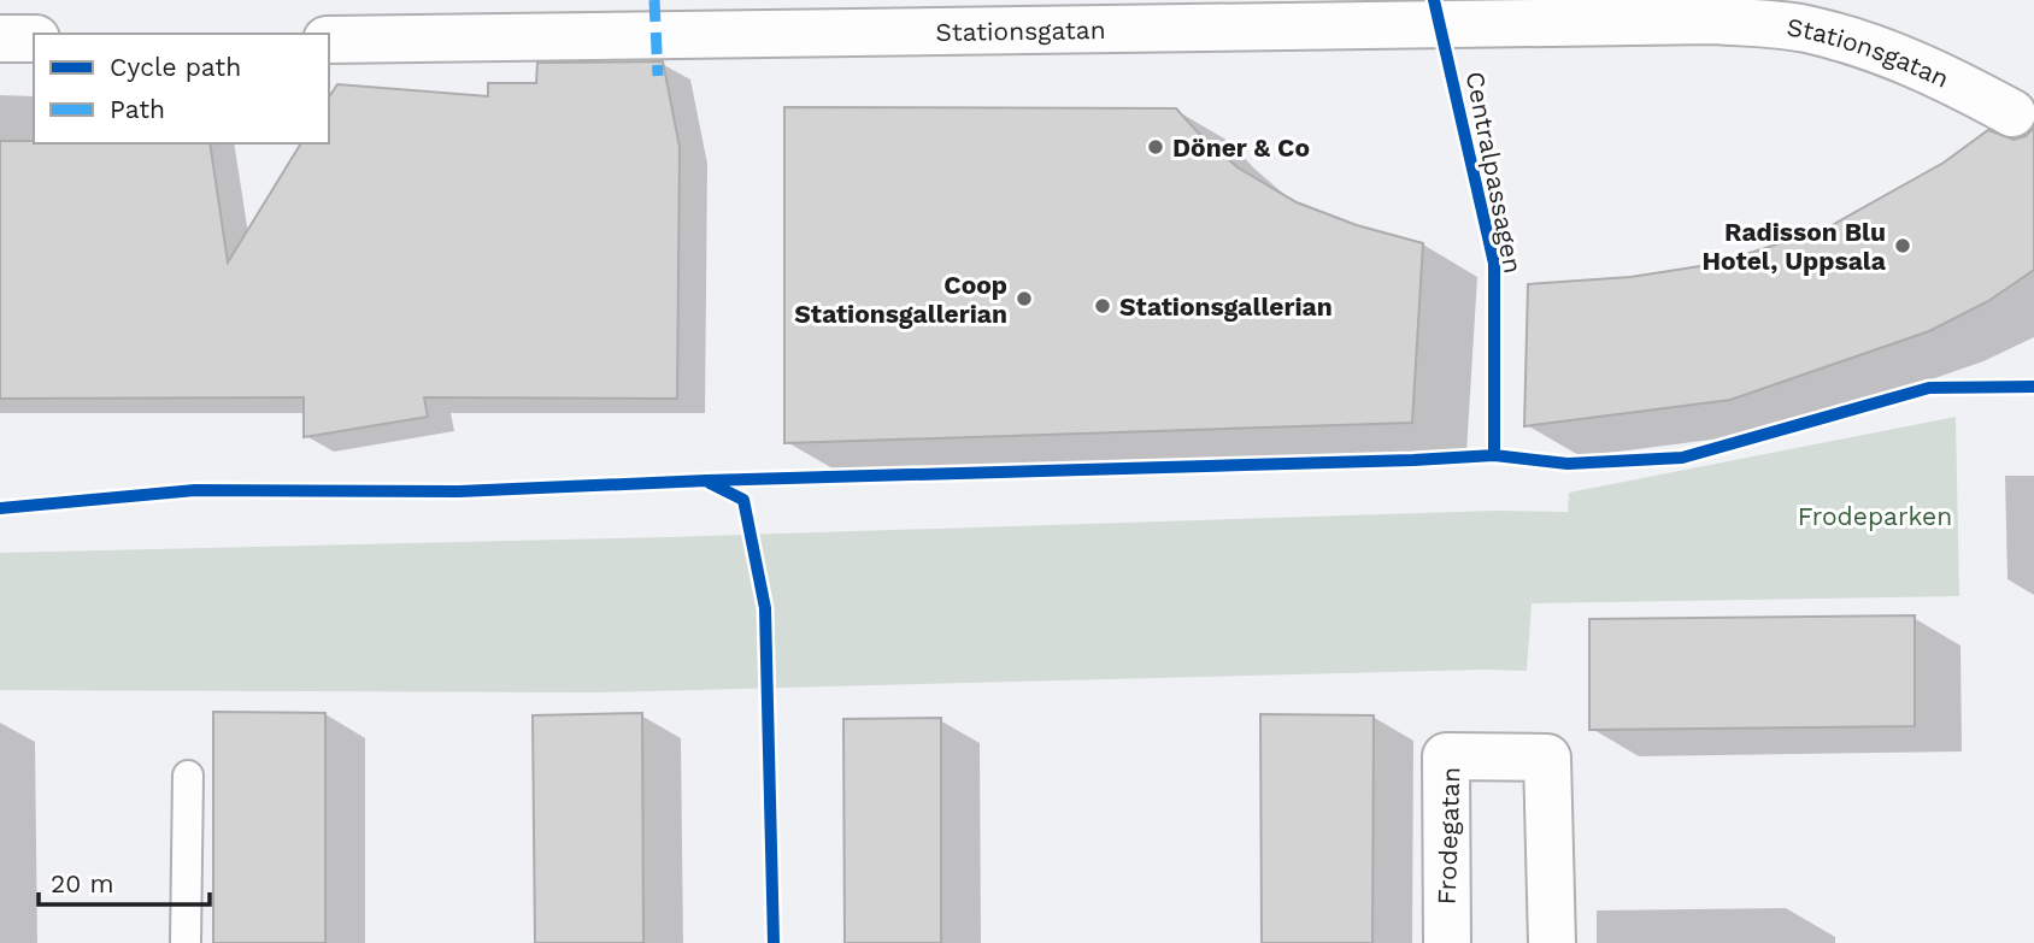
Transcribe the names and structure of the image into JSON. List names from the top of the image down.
{
  "streets": {
    "street": ["Stationsgatan", "Frodegatan"],
    "cycle path": ["Centralpassagen"]
  },
  "parks": ["Frodeparken"],
  "places": [
    "Döner & Co",
    "Radisson Blu Hotel, Uppsala",
    "Coop Stationsgallerian",
    "Stationsgallerian"
  ],
  "legend": ["Cycle path", "Path"],
  "scale_bar": "20 m"
}
